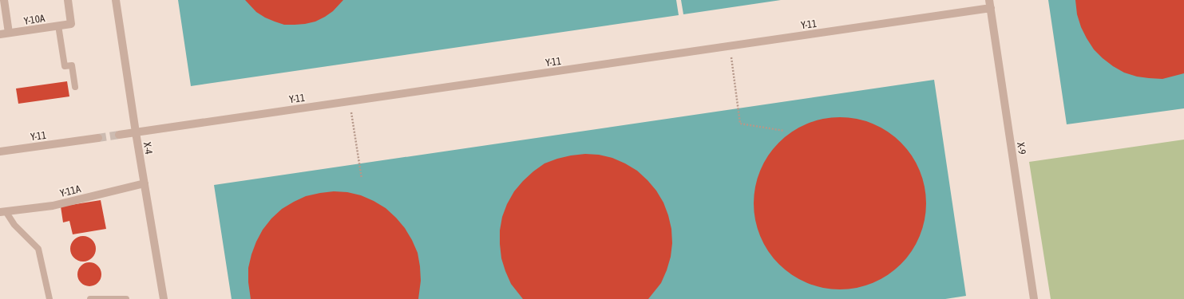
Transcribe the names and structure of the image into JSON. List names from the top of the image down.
{
  "streets": {
    "street": [
      "Y-10A",
      "Y-11",
      "X-4",
      "X-9",
      "Y-11A"
    ]
  },
  "crossings": [
    ["Y-11", "X-4"],
    ["Y-11", "X-9"],
    ["X-4", "Y-11A"]
  ]
}
